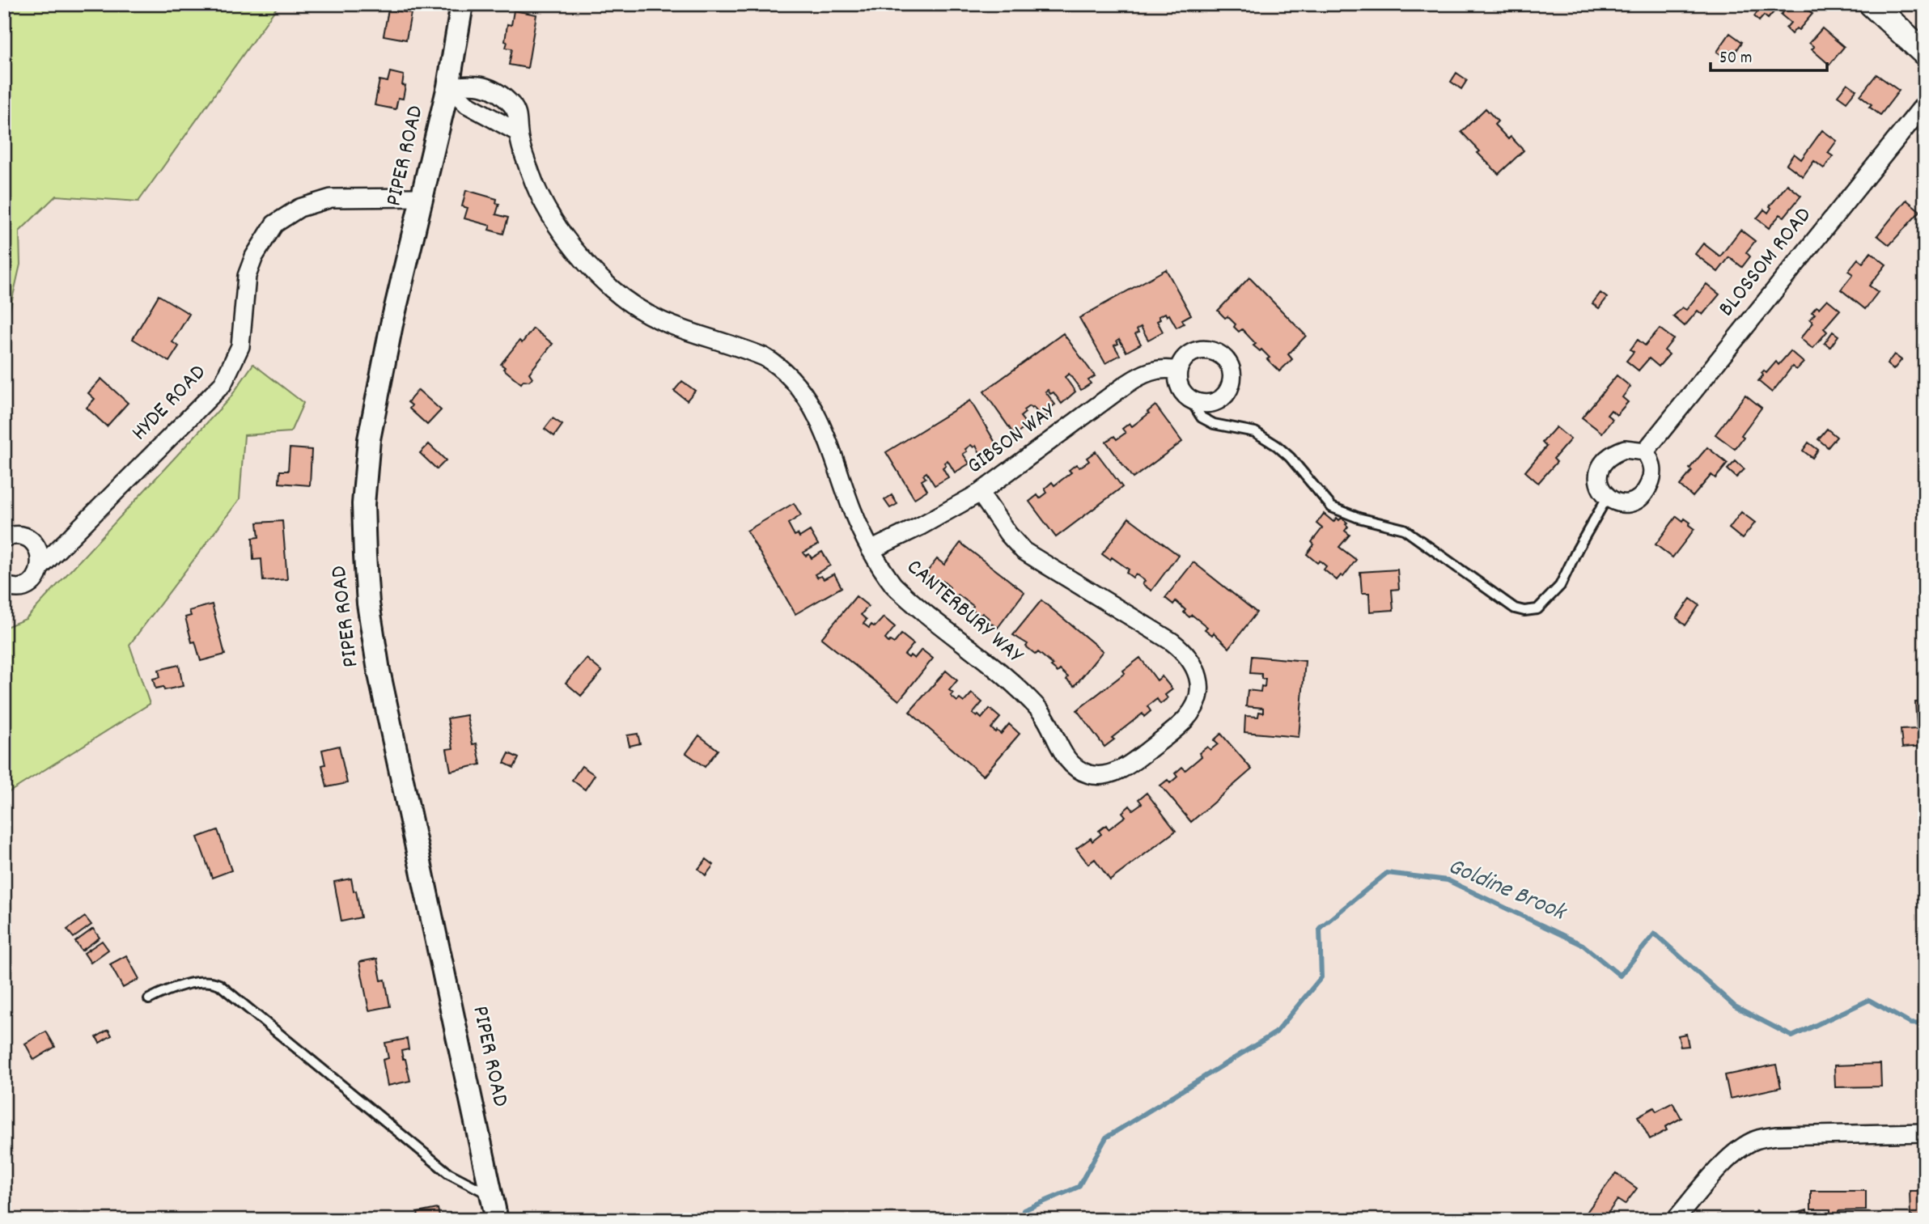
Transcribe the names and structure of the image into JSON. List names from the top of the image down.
{
  "streets": {
    "street": [
      "PIPER ROAD",
      "BLOSSOM ROAD",
      "HYDE ROAD",
      "GIBSON WAY",
      "CANTERBURY WAY"
    ]
  },
  "crossings": [
    ["PIPER ROAD", "HYDE ROAD"],
    ["PIPER ROAD", "CANTERBURY WAY"],
    ["GIBSON WAY", "CANTERBURY WAY"]
  ],
  "water": ["Goldine Brook"],
  "scale_bar": "50 m"
}
